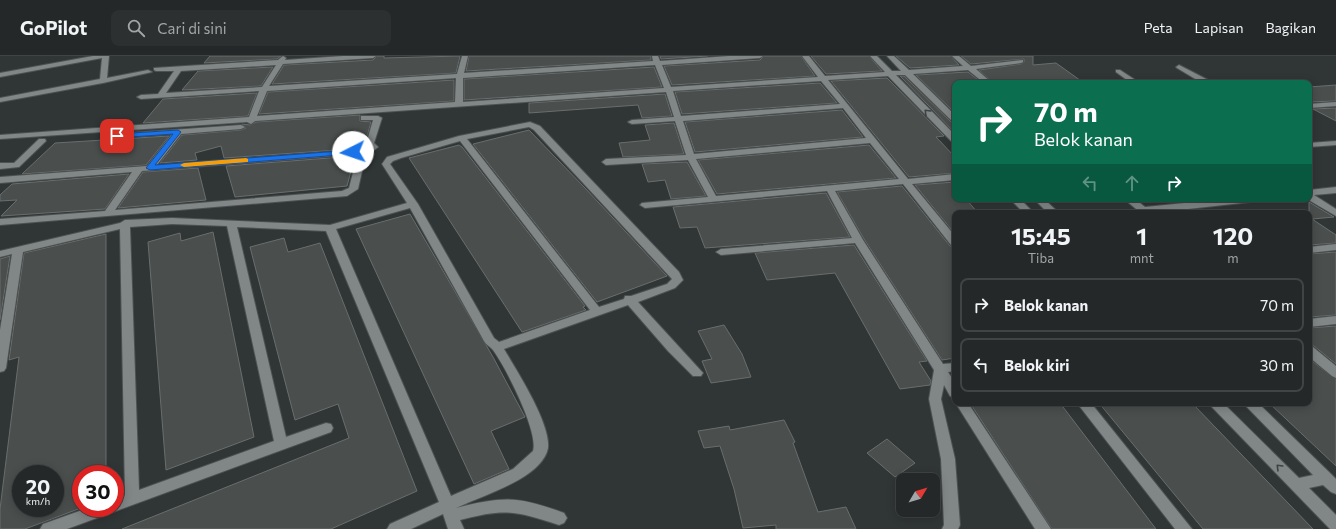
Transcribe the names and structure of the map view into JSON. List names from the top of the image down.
{
  "north": "top right",
  "page": {
    "header": "GoPilot",
    "search": "Cari di sini",
    "nav": ["Peta", "Lapisan", "Bagikan"],
    "turn": ["70 m", "Belok kanan"],
    "eta": [
      "15:45",
      "Tiba",
      "1",
      "mnt",
      "120",
      "m"
    ],
    "list": [
      {
        "name": "Belok kanan",
        "value": "70 m"
      },
      {
        "name": "Belok kiri",
        "value": "30 m"
      }
    ],
    "speed": "20 km/h",
    "limit": "30"
  }
}
